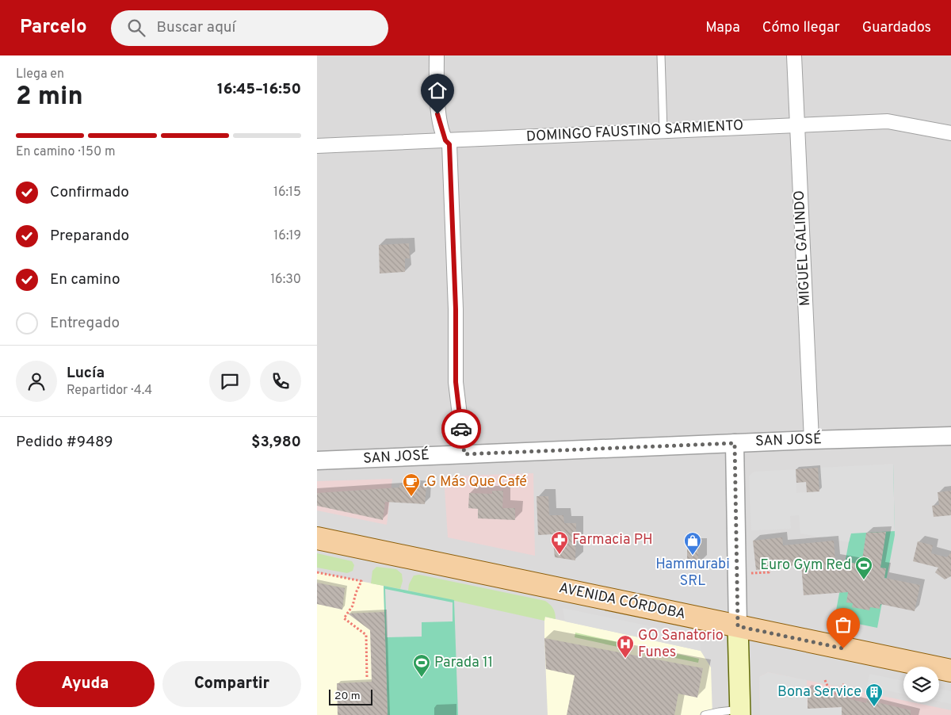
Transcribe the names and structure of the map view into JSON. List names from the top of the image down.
{
  "streets": {
    "main road": ["AVENIDA CÓRDOBA"],
    "street": ["DOMINGO FAUSTINO SARMIENTO", "MIGUEL GALINDO", "SAN JOSÉ"]
  },
  "crossings": [
    ["DOMINGO FAUSTINO SARMIENTO", "MIGUEL GALINDO"],
    ["MIGUEL GALINDO", "SAN JOSÉ"]
  ],
  "places": {
    "cafe": [".G Más Que Café"],
    "pharmacy": ["Farmacia PH"],
    "shop": ["Hammurabi SRL"],
    "sports": ["Euro Gym Red", "Parada 11"],
    "hospital": ["GO Sanatorio Funes"],
    "building": ["Bona Service"]
  },
  "scale_bar": "20 m",
  "page": {
    "header": "Parcelo",
    "search": "Buscar aquí",
    "nav": ["Mapa", "Cómo llegar", "Guardados"],
    "heading": ["2 min", "Llega en", "16:45–16:50"],
    "panel": [
      "Lucía",
      "Repartidor · 4.4",
      "Pedido #9489",
      "$3,980"
    ],
    "bar": "En camino · 150 m",
    "list": [
      ["Confirmado", "16:15"],
      ["Preparando", "16:19"],
      ["En camino", "16:30"],
      "Entregado"
    ],
    "buttons": ["Ayuda", "Compartir"],
    "scale": "20 m"
  }
}
